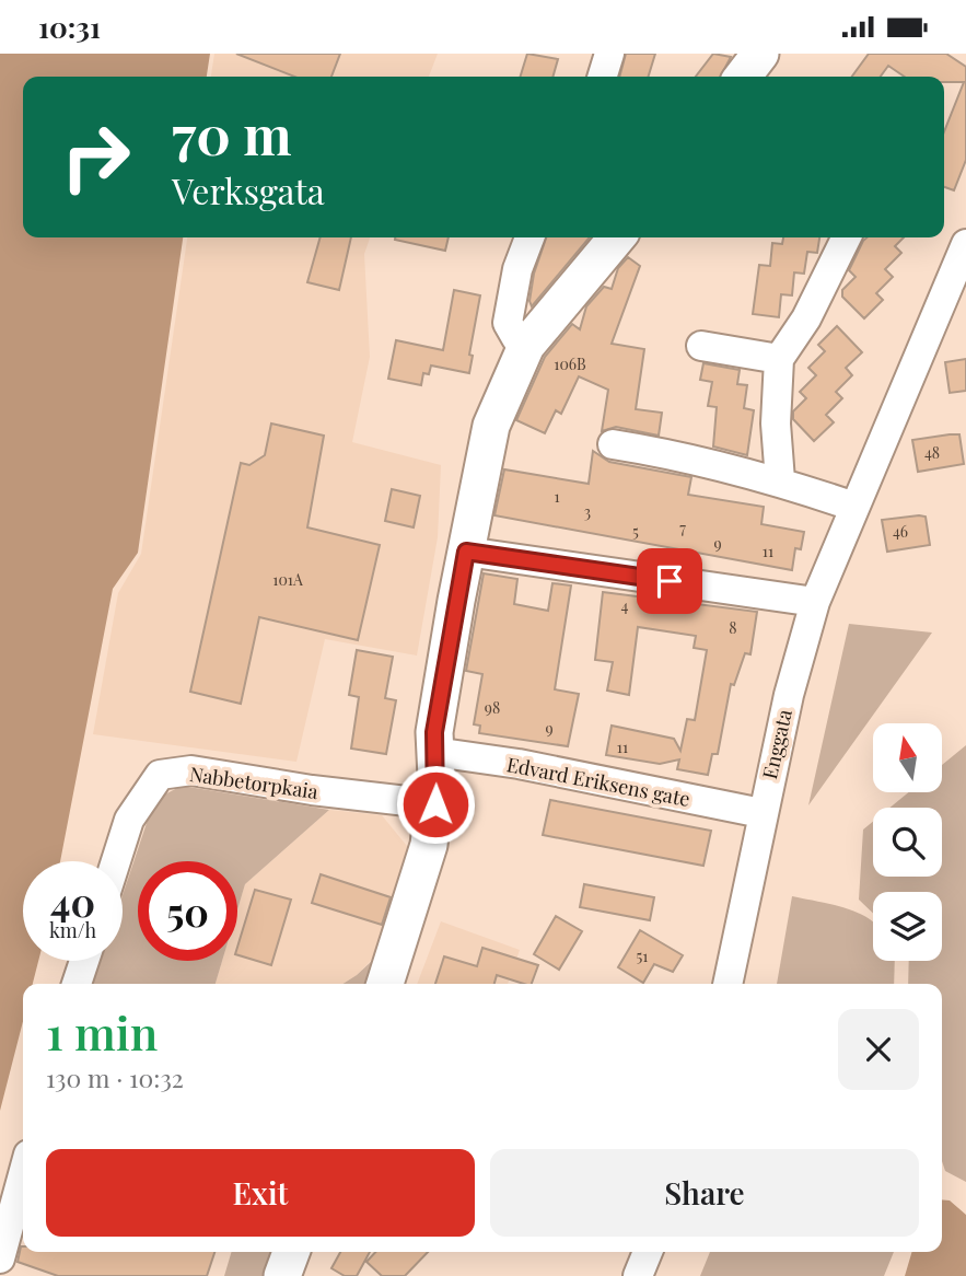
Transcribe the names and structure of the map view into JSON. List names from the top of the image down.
{
  "streets": {
    "street": ["Enggata", "Edvard Eriksens gate", "Nabbetorpkaia"]
  },
  "crossings": [
    ["Enggata", "Edvard Eriksens gate"]
  ],
  "house_numbers": [
    "106B",
    "48",
    "1",
    "3",
    "7",
    "5",
    "46",
    "9",
    "11",
    "101A",
    "4",
    "8",
    "98",
    "9",
    "11",
    "51"
  ],
  "north": "top",
  "page": {
    "status": "10:31",
    "turn": ["70 m", "Verksgata"],
    "speed": "40 km/h",
    "limit": "50",
    "heading": ["1 min", "130 m · 10:32"],
    "buttons": ["Exit", "Share"]
  }
}
